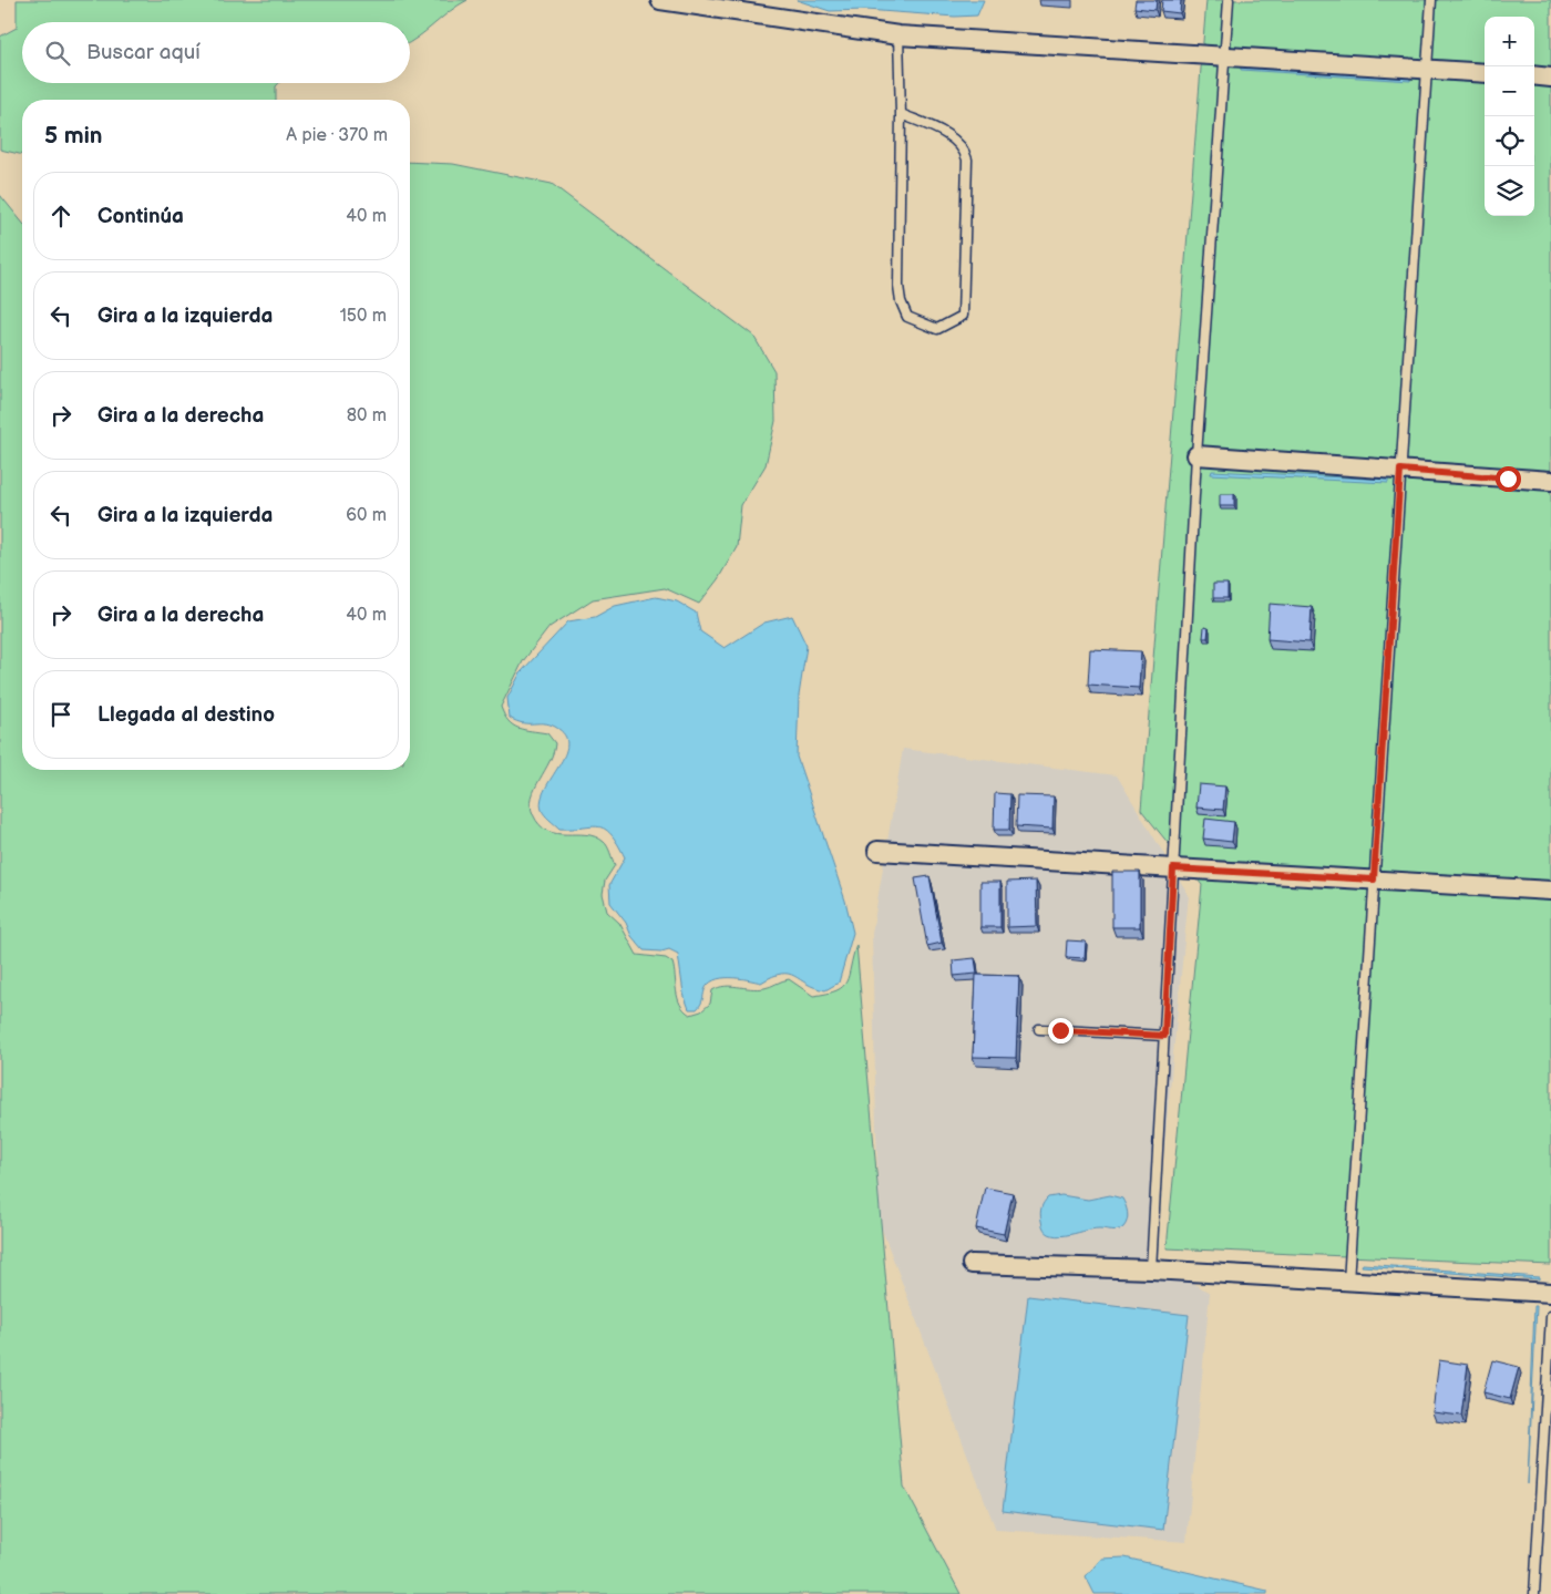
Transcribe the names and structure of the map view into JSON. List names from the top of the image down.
{
  "page": {
    "map_buttons": ["+", "−"],
    "search": "Buscar aquí",
    "heading": ["5 min", "A pie · 370 m"],
    "list": [
      ["Continúa", "40 m"],
      ["Gira a la izquierda", "150 m"],
      ["Gira a la derecha", "80 m"],
      ["Gira a la izquierda", "60 m"],
      ["Gira a la derecha", "40 m"],
      "Llegada al destino"
    ]
  }
}
